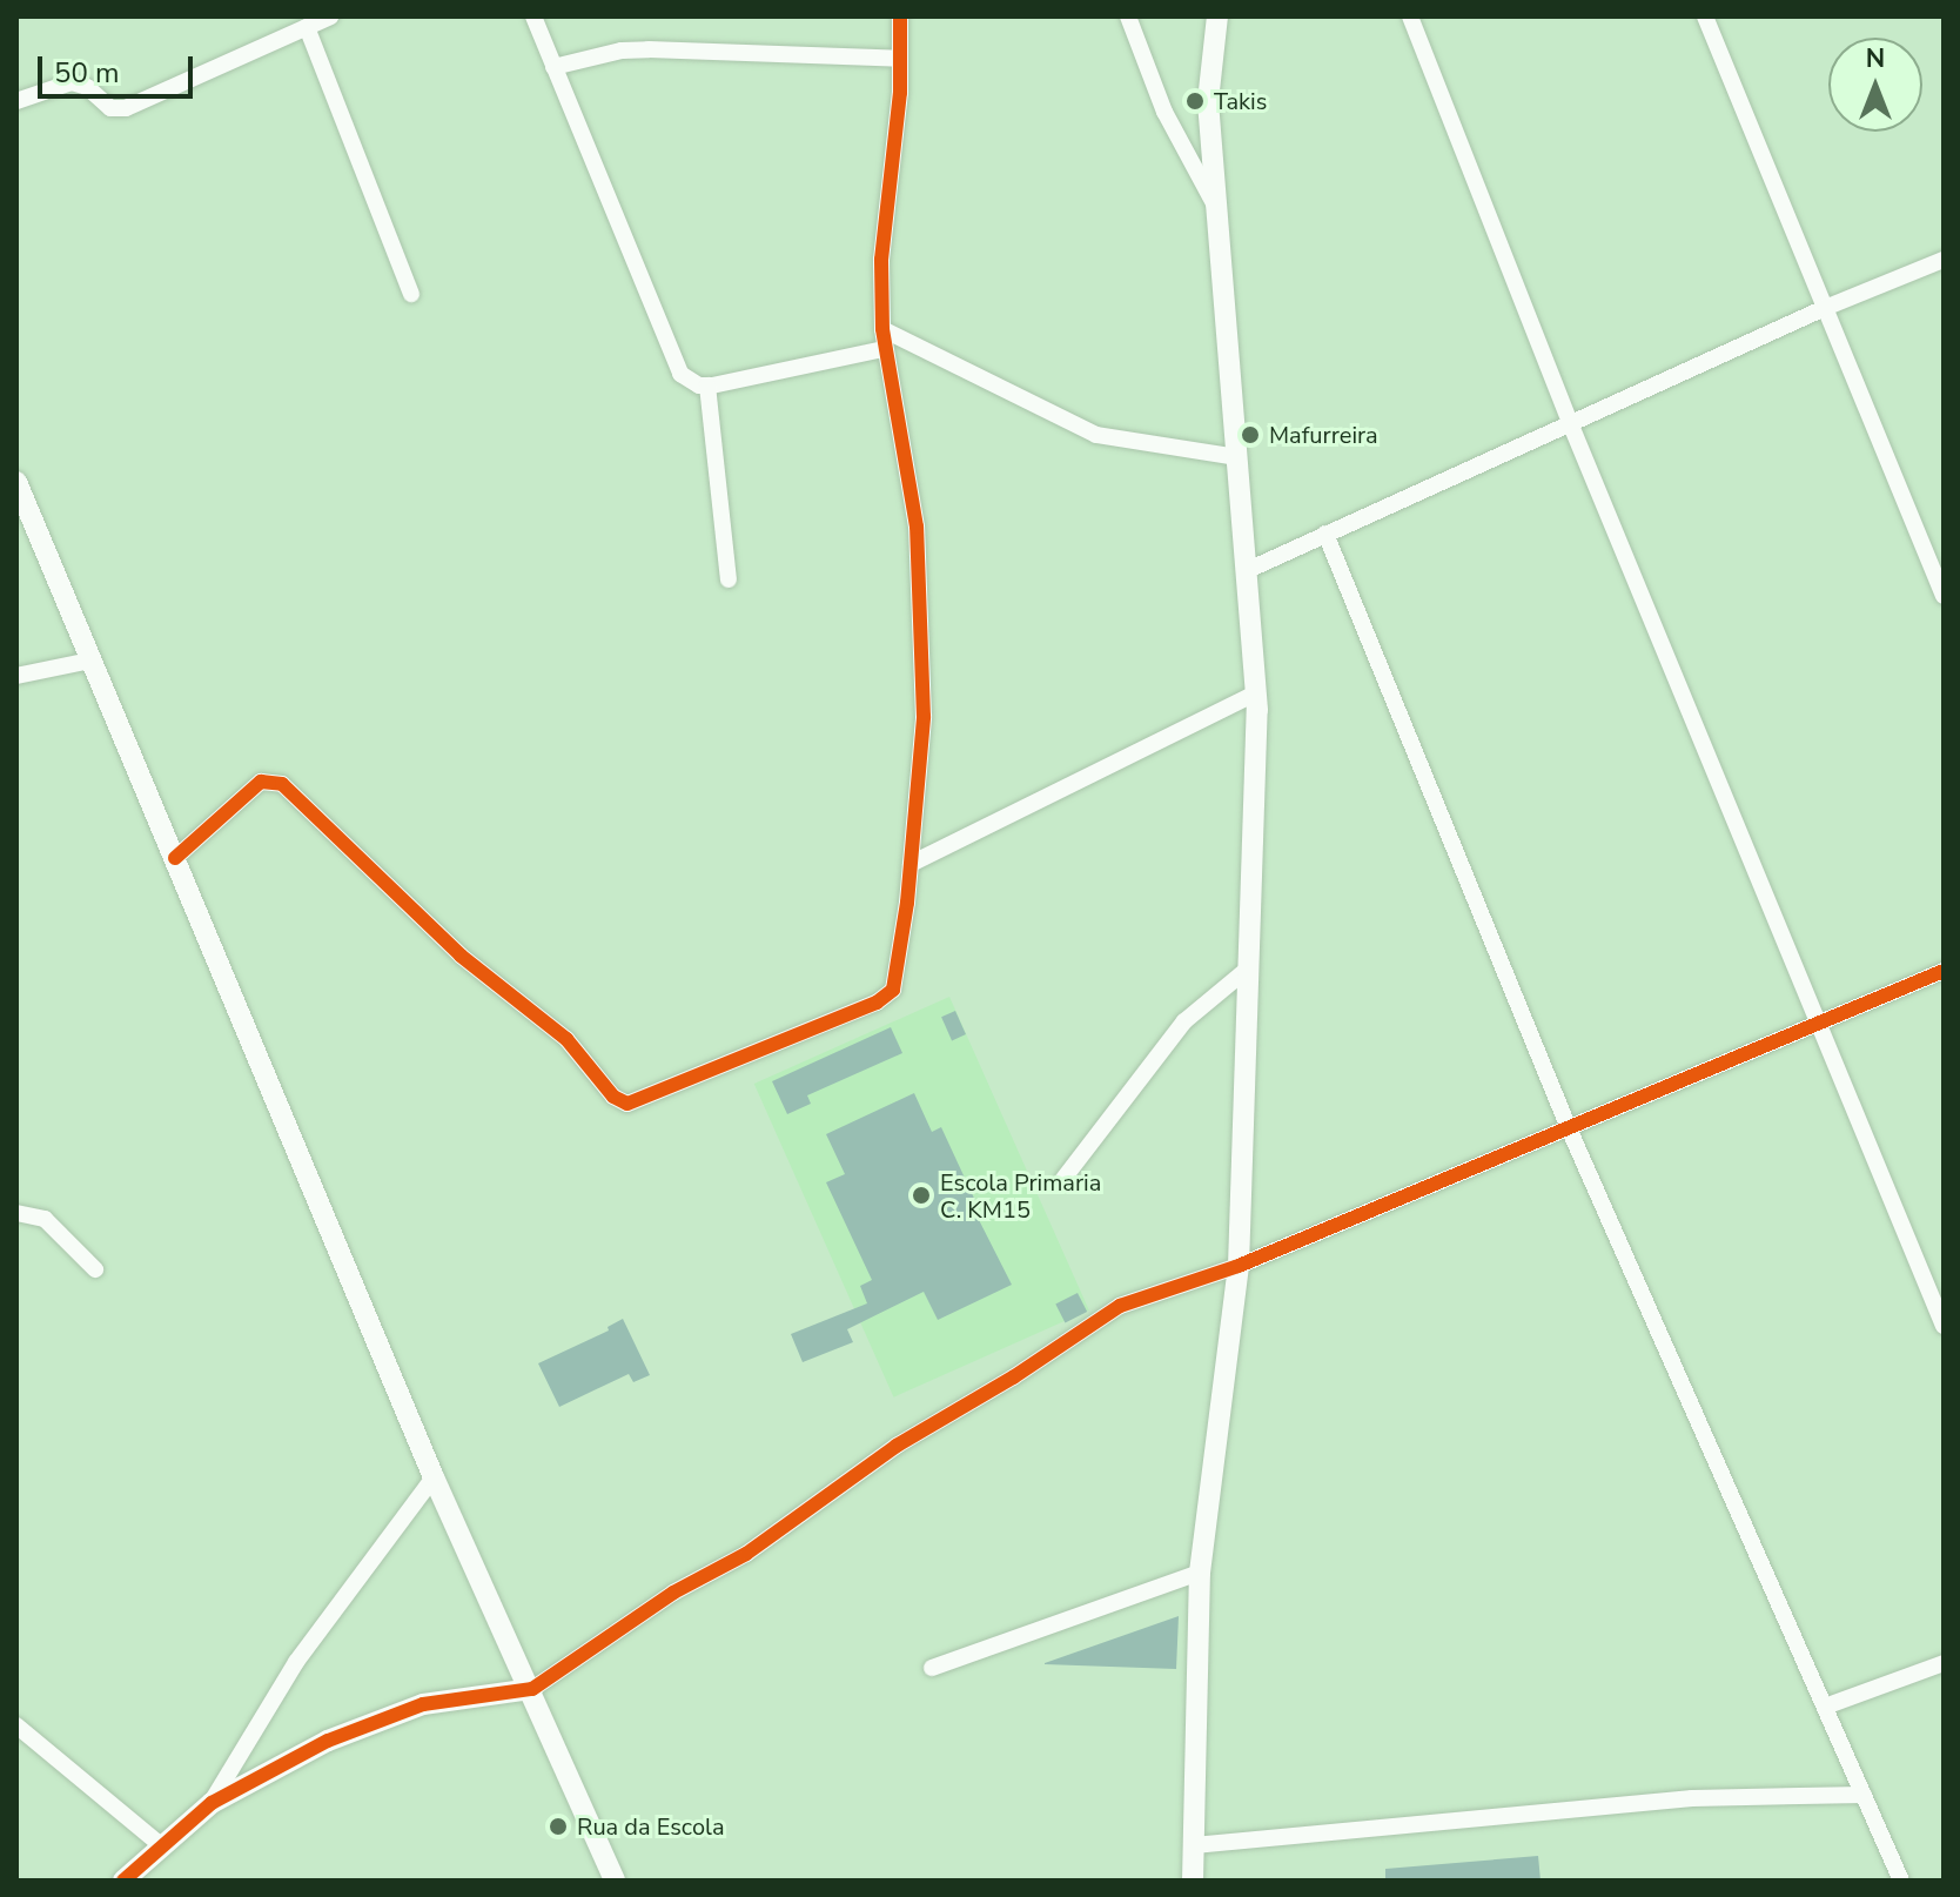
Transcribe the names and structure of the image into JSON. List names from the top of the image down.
{
  "places": [
    "Takis",
    "Mafurreira",
    "Escola Primaria C. KM15",
    "Rua da Escola"
  ],
  "scale_bar": "50 m",
  "north": "top"
}
